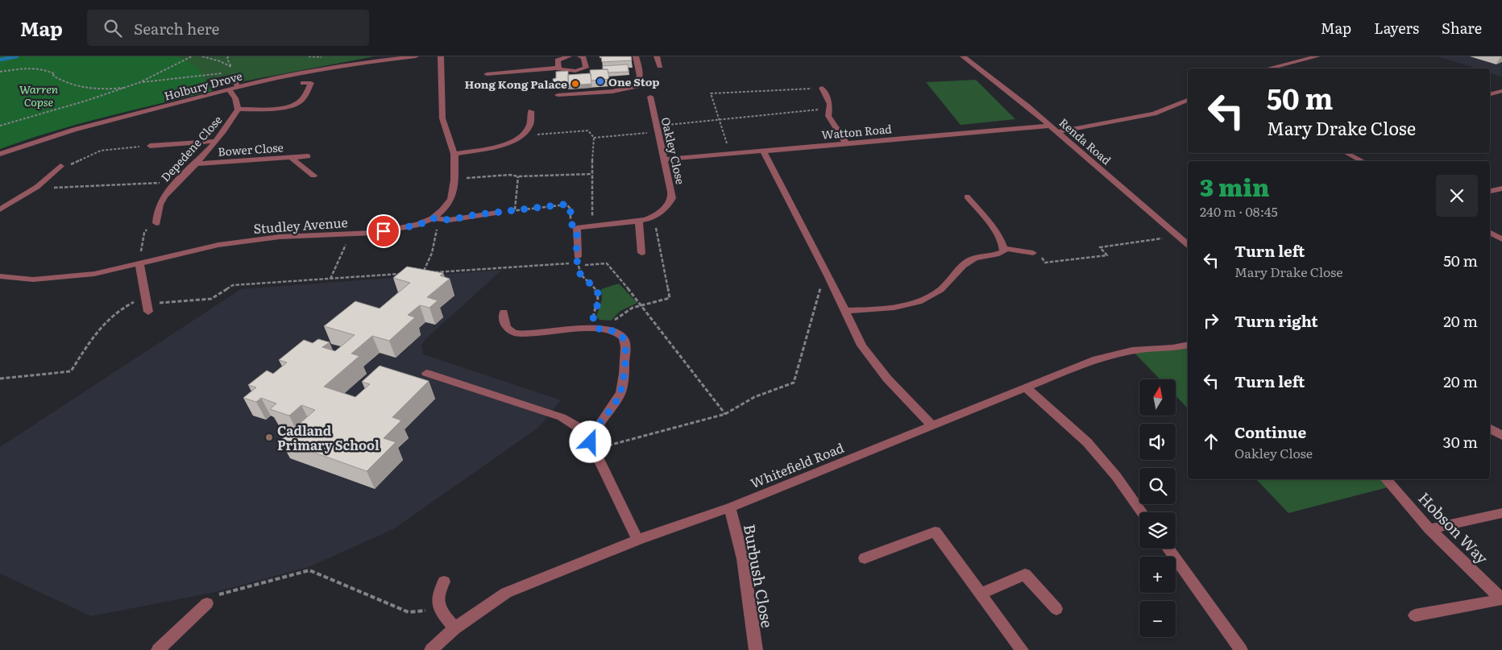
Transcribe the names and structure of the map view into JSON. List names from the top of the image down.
{
  "streets": {
    "street": [
      "Holbury Drove",
      "Watton Road",
      "Renda Road",
      "Depedene Close",
      "Bower Close",
      "Oakley Close",
      "Studley Avenue",
      "Whitefield Road",
      "Hobson Way",
      "Burbush Close"
    ]
  },
  "crossings": [
    ["Holbury Drove", "Depedene Close"],
    ["Watton Road", "Renda Road"],
    ["Watton Road", "Oakley Close"],
    ["Depedene Close", "Bower Close"],
    ["Whitefield Road", "Burbush Close"]
  ],
  "parks": ["Warren Copse"],
  "places": ["One Stop", "Hong Kong Palace", "Cadland Primary School"],
  "north": "top",
  "page": {
    "header": "Map",
    "search": "Search here",
    "nav": ["Map", "Layers", "Share"],
    "turn": ["50 m", "Mary Drake Close"],
    "heading": ["3 min", "240 m · 08:45"],
    "list": [
      {
        "name": "Turn left",
        "note": "Mary Drake Close",
        "value": "50 m"
      },
      {
        "name": "Turn right",
        "value": "20 m"
      },
      {
        "name": "Turn left",
        "value": "20 m"
      },
      {
        "name": "Continue",
        "note": "Oakley Close",
        "value": "30 m"
      }
    ],
    "map_buttons": ["+", "−"]
  }
}
